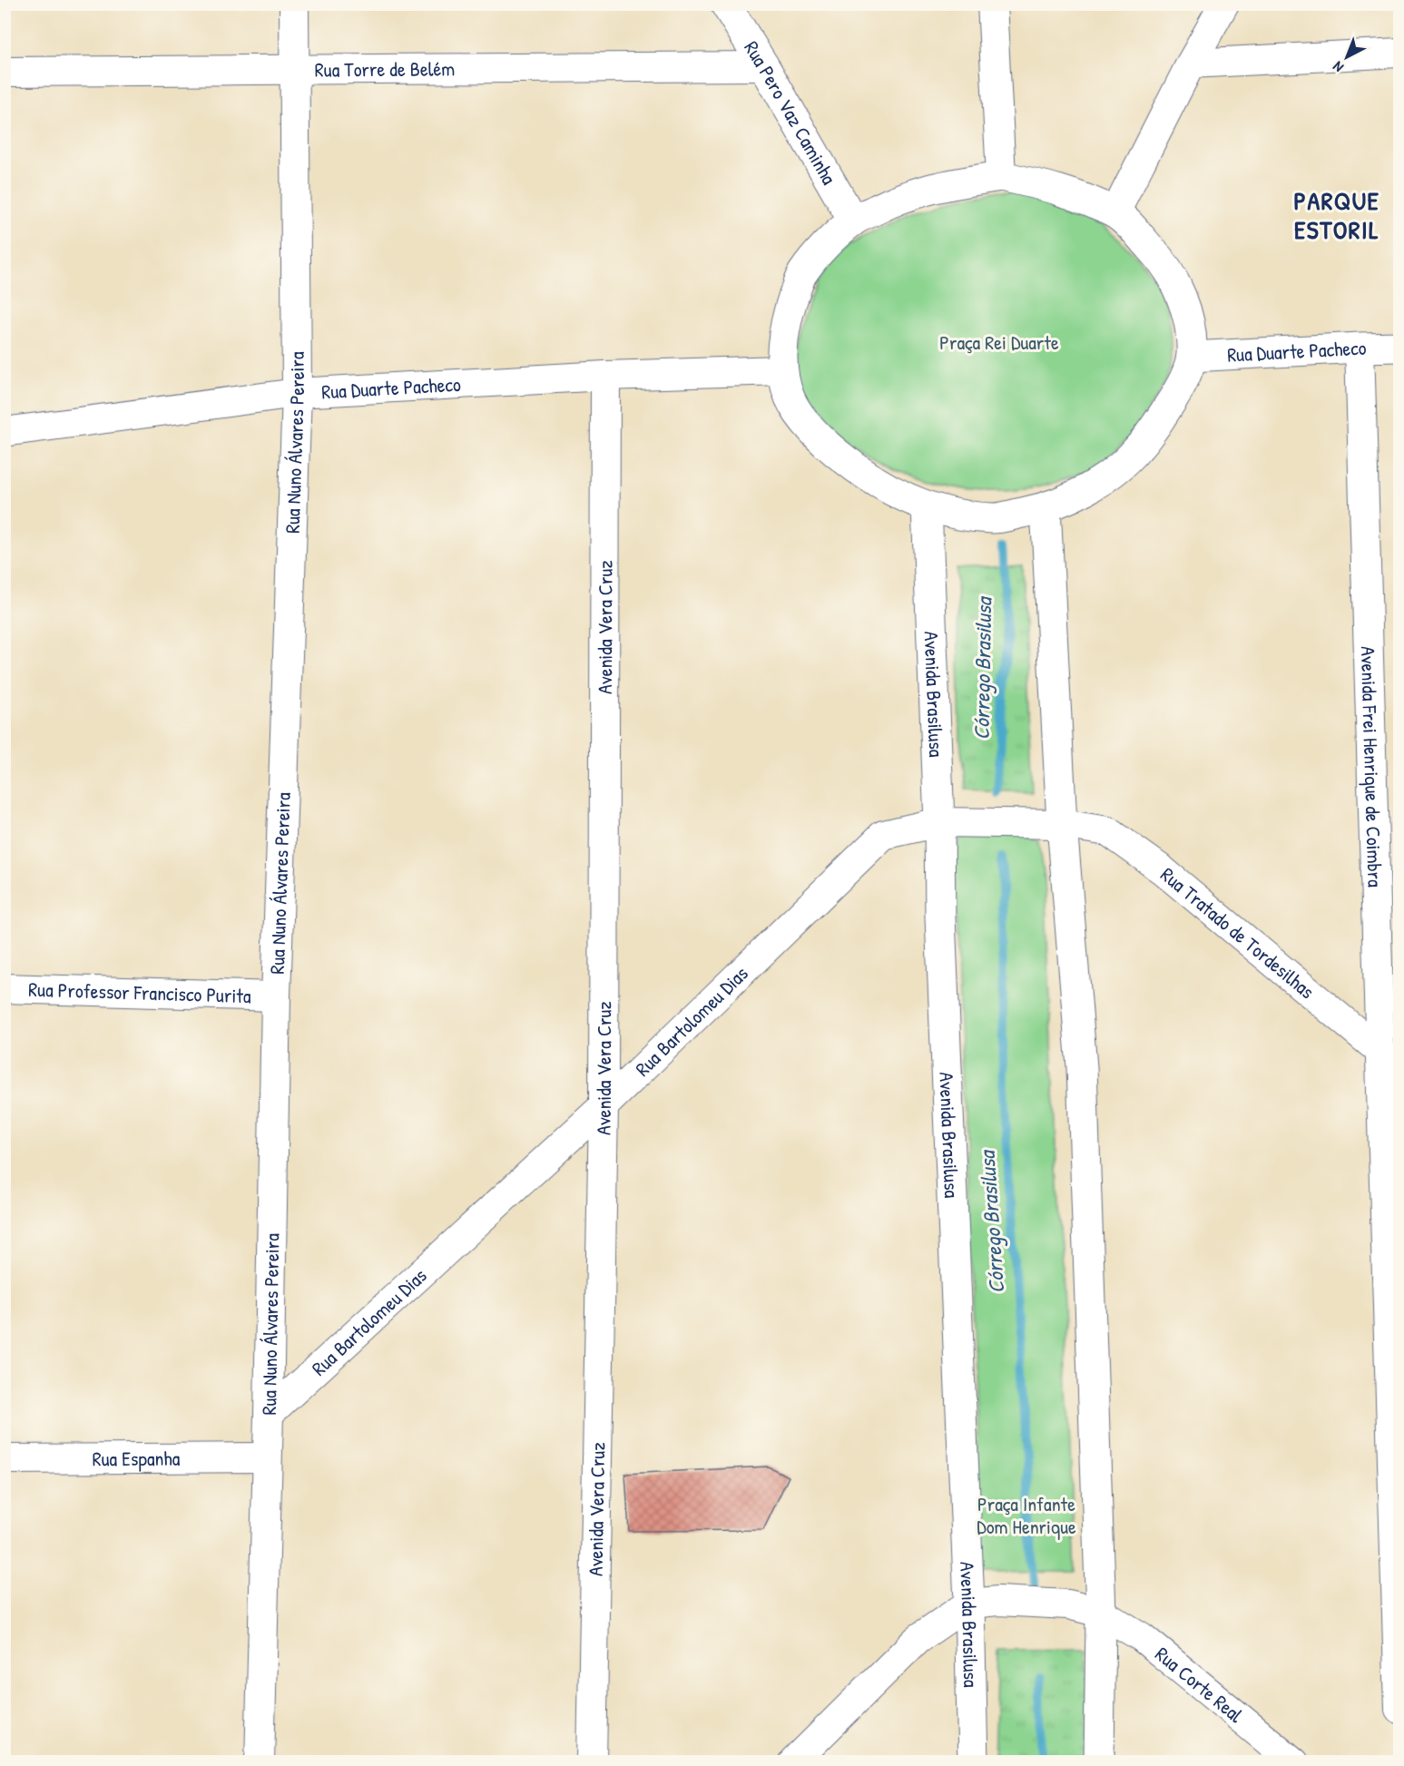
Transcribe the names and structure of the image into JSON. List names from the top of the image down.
{
  "streets": {
    "street": [
      "Rua Torre de Belém",
      "Rua Pero Vaz Caminha",
      "Rua Duarte Pacheco",
      "Rua Nuno Álvares Pereira",
      "Avenida Vera Cruz",
      "Avenida Brasilusa",
      "Avenida Frei Henrique de Coimbra",
      "Rua Tratado de Tordesilhas",
      "Rua Professor Francisco Purita",
      "Rua Bartolomeu Dias",
      "Rua Espanha",
      "Rua Corte Real"
    ]
  },
  "crossings": [
    ["Rua Torre de Belém", "Rua Pero Vaz Caminha"],
    ["Rua Torre de Belém", "Rua Nuno Álvares Pereira"],
    ["Rua Duarte Pacheco", "Rua Nuno Álvares Pereira"],
    ["Rua Duarte Pacheco", "Avenida Vera Cruz"],
    ["Rua Duarte Pacheco", "Avenida Frei Henrique de Coimbra"],
    ["Rua Nuno Álvares Pereira", "Rua Professor Francisco Purita"],
    ["Rua Nuno Álvares Pereira", "Rua Bartolomeu Dias"],
    ["Rua Nuno Álvares Pereira", "Rua Espanha"],
    ["Avenida Vera Cruz", "Rua Bartolomeu Dias"],
    ["Avenida Brasilusa", "Rua Bartolomeu Dias"],
    ["Avenida Brasilusa", "Rua Corte Real"],
    ["Avenida Frei Henrique de Coimbra", "Rua Tratado de Tordesilhas"],
    ["Rua Tratado de Tordesilhas", "Rua Bartolomeu Dias"]
  ],
  "districts": ["PARQUE ESTORIL"],
  "water": ["Córrego Brasilusa"],
  "parks": ["Praça Rei Duarte", "Praça Infante Dom Henrique"],
  "north": "bottom left"
}
